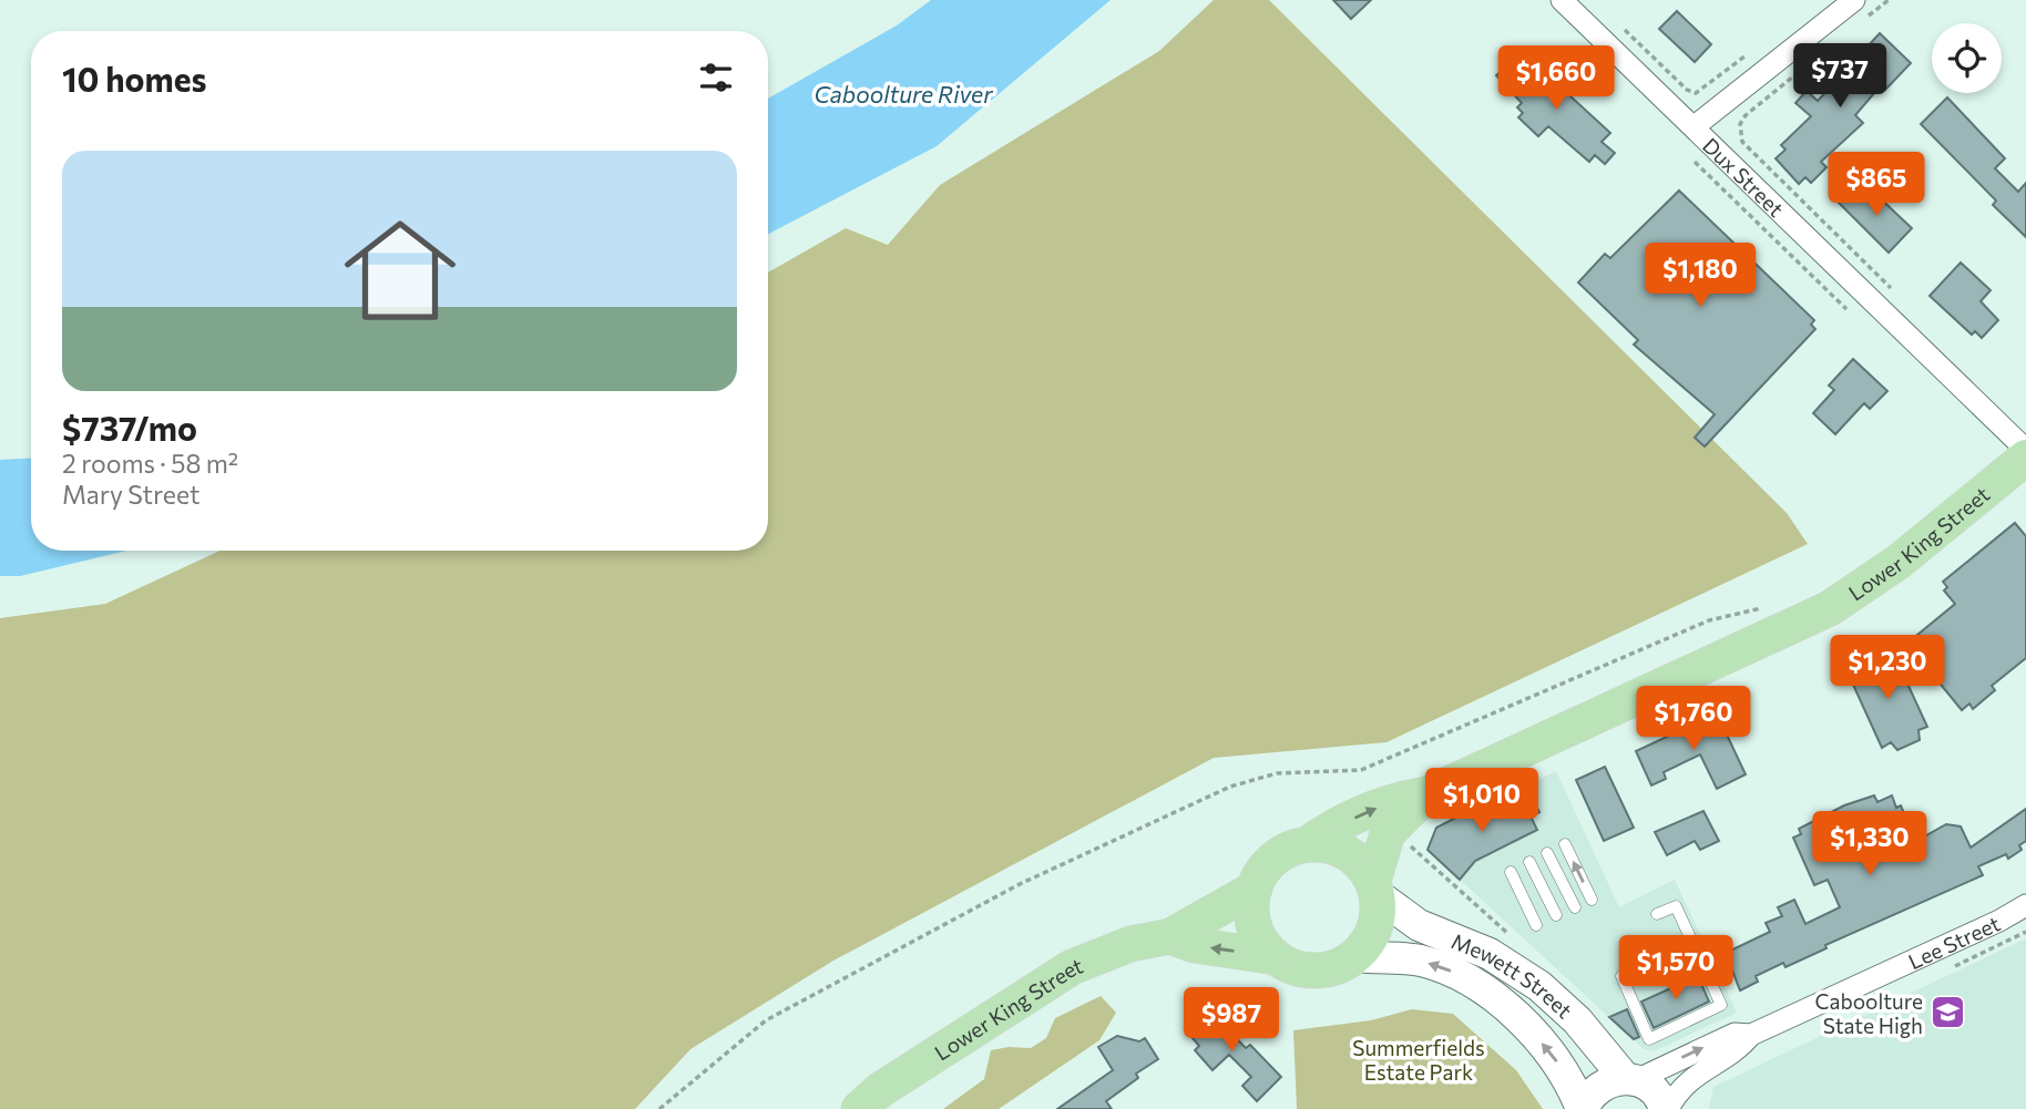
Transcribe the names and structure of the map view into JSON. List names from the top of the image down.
{
  "streets": {
    "main road": ["Lower King Street", "Mewett Street"],
    "street": ["Dux Street", "Lee Street"]
  },
  "crossings": [
    ["Lower King Street", "Mewett Street"],
    ["Lee Street", "Mewett Street"]
  ],
  "water": ["Caboolture River"],
  "parks": ["Summerfields Estate Park"],
  "places": {
    "school or university": ["Caboolture State High"]
  },
  "page": {
    "heading": "10 homes",
    "price": [
      "$737",
      "$1,660",
      "$865",
      "$1,180",
      "$1,230",
      "$1,760",
      "$1,010",
      "$1,330",
      "$1,570",
      "$987"
    ],
    "list": [
      {
        "name": "$737/mo",
        "note": "2 rooms · 58 m² · Mary Street"
      }
    ]
  }
}
